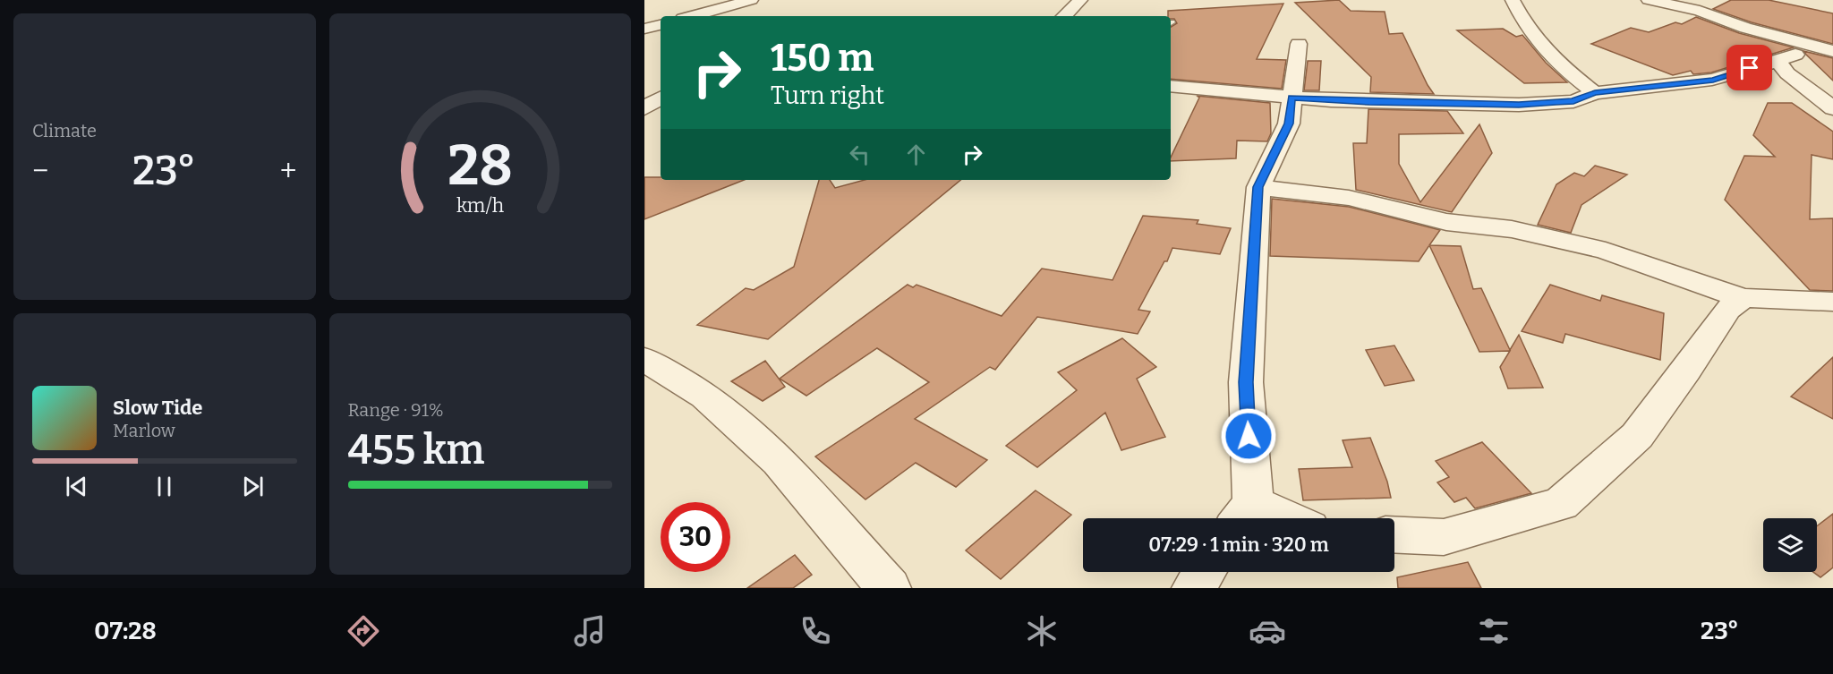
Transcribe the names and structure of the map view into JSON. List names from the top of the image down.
{
  "page": {
    "tile": [
      "Climate",
      ["Range · 91%", "455 km"]
    ],
    "turn": ["150 m", "Turn right"],
    "heat": ["−", "23°", "+"],
    "song": ["Slow Tide", "Marlow"],
    "limit": "30",
    "trip": "07:29 · 1 min · 320 m",
    "tabs": ["07:28", "23°"],
    "gauge": ["28", "km/h"]
  }
}
